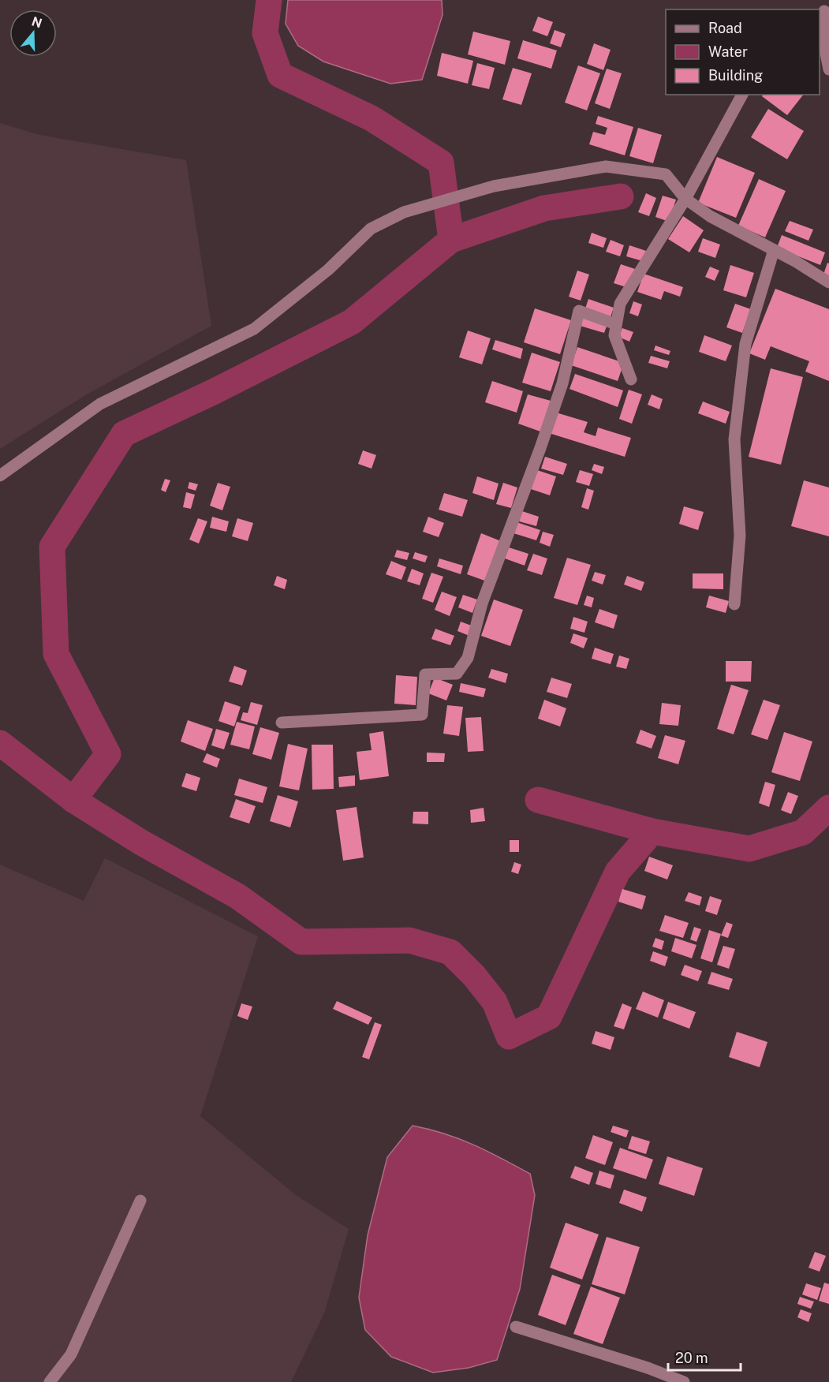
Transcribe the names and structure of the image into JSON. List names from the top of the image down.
{
  "legend": ["Road", "Water", "Building"],
  "scale_bar": "20 m",
  "north": "top"
}
